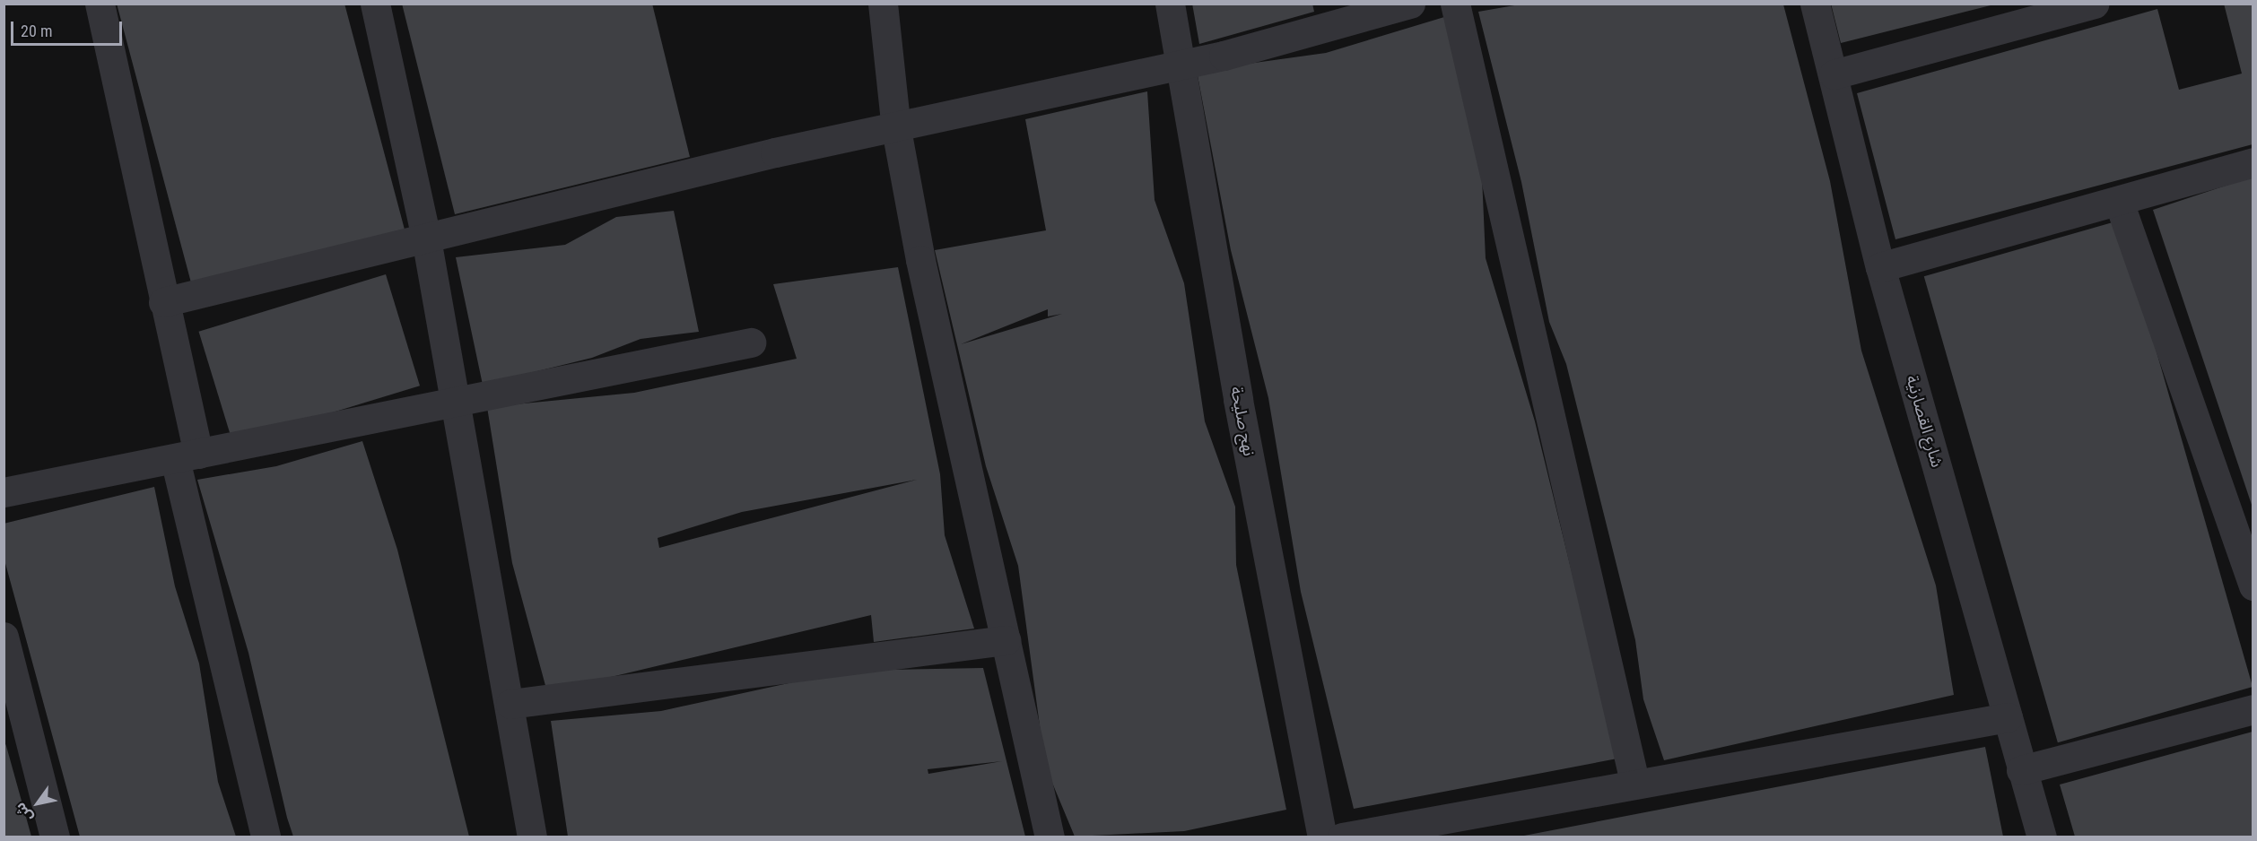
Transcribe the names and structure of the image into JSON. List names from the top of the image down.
{
  "streets": {
    "street": ["نهج صليحة", "شارع القصارنية"]
  },
  "scale_bar": "20 m",
  "north": "bottom left"
}
